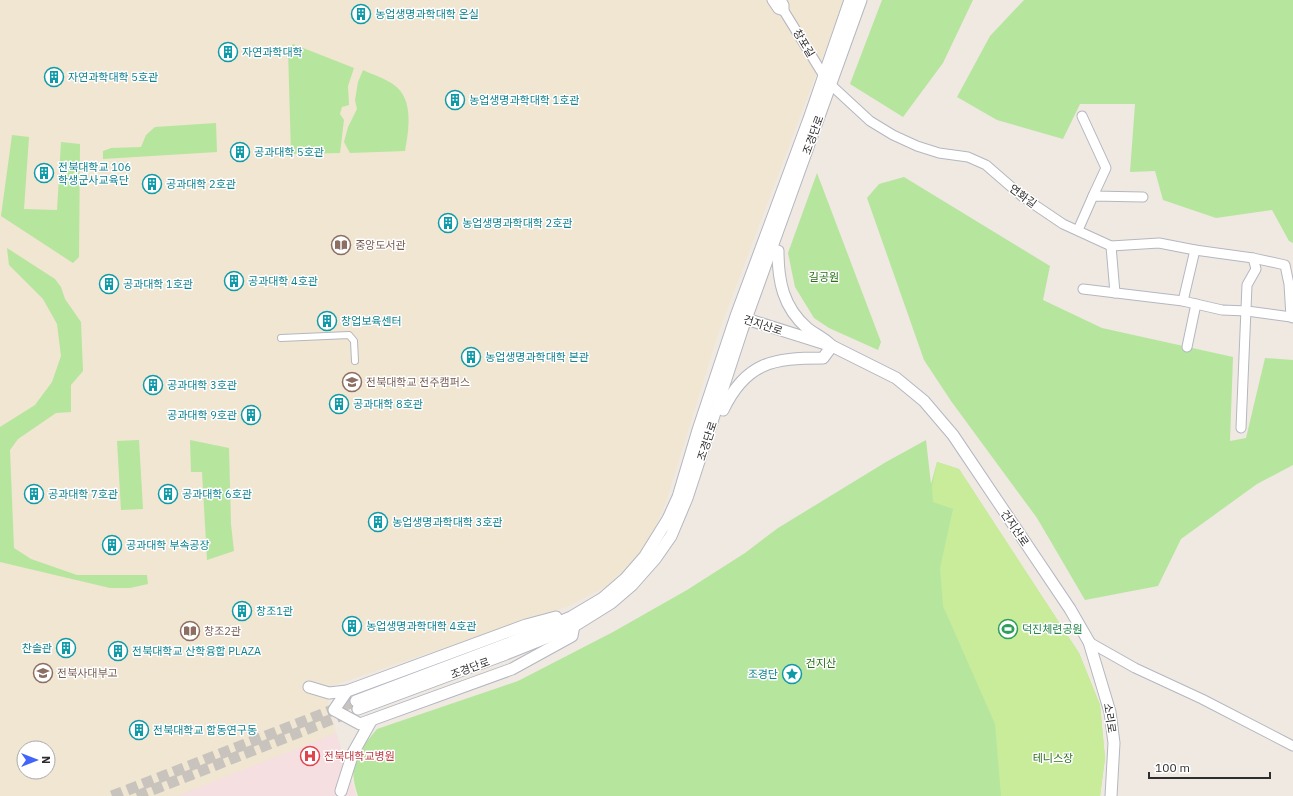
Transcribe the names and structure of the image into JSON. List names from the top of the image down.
{
  "streets": {
    "street": [
      "창포길",
      "조경단로",
      "연화길",
      "건지산로",
      "소리로"
    ]
  },
  "crossings": [
    ["창포길", "조경단로"],
    ["창포길", "연화길"],
    ["조경단로", "연화길"],
    ["조경단로", "건지산로"],
    ["건지산로", "소리로"]
  ],
  "parks": ["길공원", "건지산", "테니스장"],
  "places": {
    "building": [
      "농업생명과학대학 온실",
      "자연과학대학",
      "자연과학대학 5호관",
      "농업생명과학대학 1호관",
      "공과대학 5호관",
      "전북대학교 106 학생군사교육단",
      "공과대학 2호관",
      "농업생명과학대학 2호관",
      "공과대학 4호관",
      "공과대학 1호관",
      "창업보육센터",
      "농업생명과학대학 본관",
      "공과대학 3호관",
      "공과대학 8호관",
      "공과대학 9호관",
      "공과대학 7호관",
      "공과대학 6호관",
      "농업생명과학대학 3호관",
      "공과대학 부속공장",
      "창조1관",
      "농업생명과학대학 4호관",
      "찬솔관",
      "전북대학교 산학융합 PLAZA",
      "전북대학교 합동연구동"
    ],
    "library": ["중앙도서관", "창조2관"],
    "school or university": ["전북대학교 전주캠퍼스", "전북사대부고"],
    "sports": ["덕진체련공원"],
    "place": ["조경단"],
    "hospital": ["전북대학교병원"]
  },
  "scale_bar": "100 m",
  "north": "right"
}
